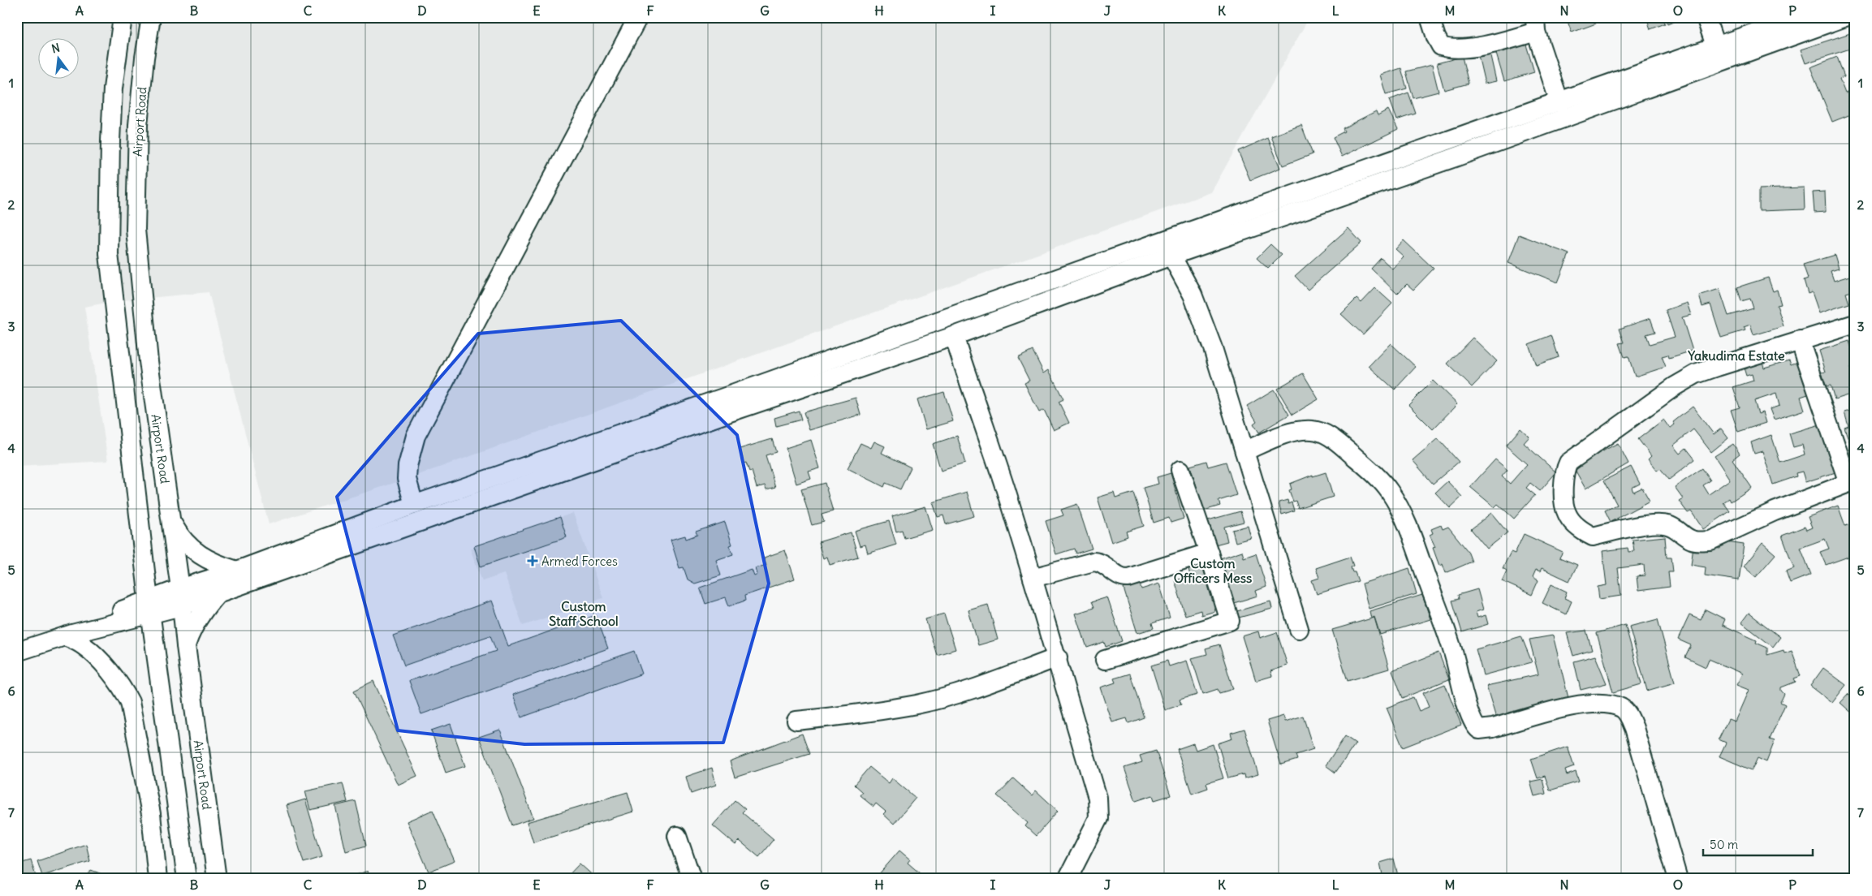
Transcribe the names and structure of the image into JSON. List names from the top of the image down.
{
  "streets": {
    "street": ["Airport Road"]
  },
  "districts": ["Yakudima Estate", "Custom Officers Mess", "Custom Staff School"],
  "places": {
    "health": ["Armed Forces"]
  },
  "scale_bar": "50 m",
  "north": "top",
  "grid": {
    "columns": [
      "A",
      "B",
      "C",
      "D",
      "E",
      "F",
      "G",
      "H",
      "I",
      "J",
      "K",
      "L",
      "M",
      "N",
      "O",
      "P"
    ],
    "rows": [
      "1",
      "2",
      "3",
      "4",
      "5",
      "6",
      "7"
    ]
  }
}
